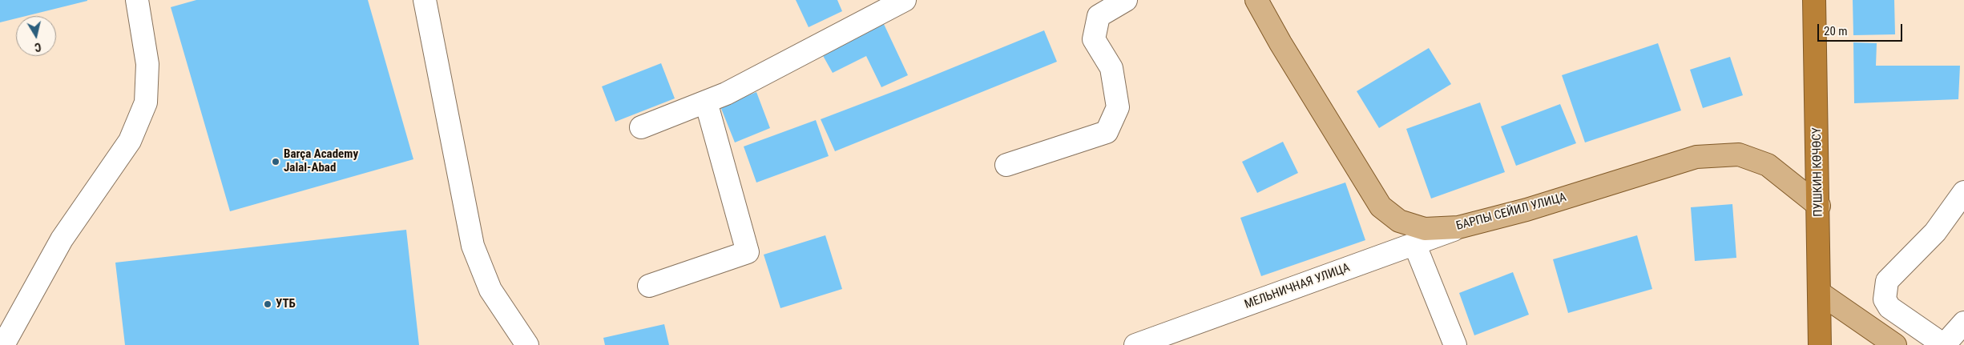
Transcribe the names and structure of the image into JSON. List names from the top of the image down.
{
  "streets": {
    "highway": ["ПУШКИН КӨЧӨСҮ"],
    "main road": ["БАРПЫ СЕЙИЛ УЛИЦА"],
    "street": ["МЕЛЬНИЧНАЯ УЛИЦА"]
  },
  "crossings": [
    ["ПУШКИН КӨЧӨСҮ", "БАРПЫ СЕЙИЛ УЛИЦА"],
    ["БАРПЫ СЕЙИЛ УЛИЦА", "МЕЛЬНИЧНАЯ УЛИЦА"]
  ],
  "places": ["Barça Academy Jalal-Abad", "УТБ"],
  "scale_bar": "20 m",
  "north": "bottom"
}
